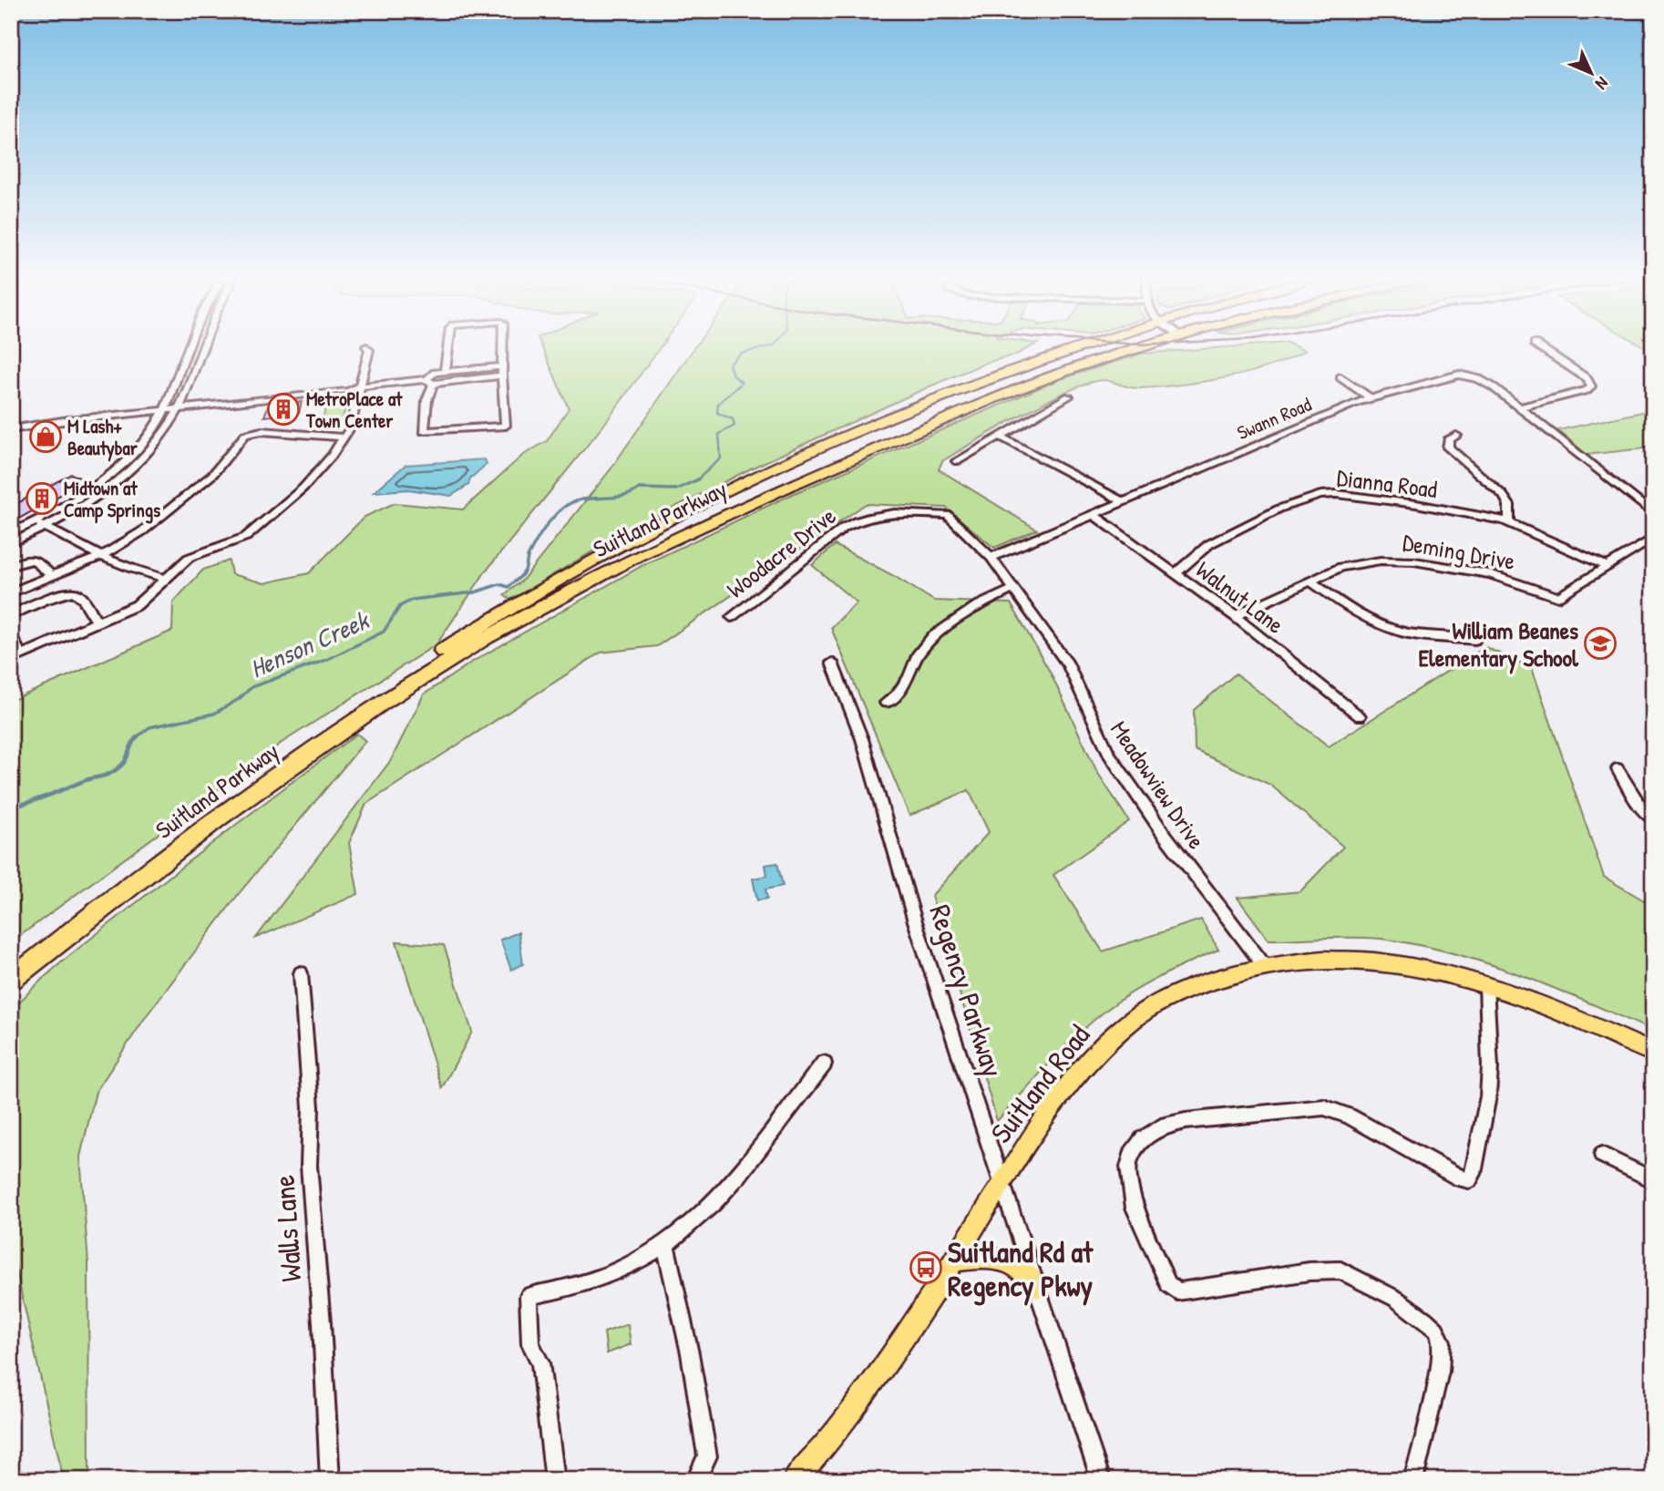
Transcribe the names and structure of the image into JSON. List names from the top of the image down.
{
  "streets": {
    "highway": ["Suitland Parkway"],
    "main road": ["Suitland Road"],
    "street": [
      "Swann Road",
      "Dianna Road",
      "Deming Drive",
      "Woodacre Drive",
      "Walnut Lane",
      "Meadowview Drive",
      "Regency Parkway",
      "Walls Lane"
    ]
  },
  "crossings": [
    ["Swann Road", "Woodacre Drive"],
    ["Swann Road", "Walnut Lane"],
    ["Swann Road", "Meadowview Drive"],
    ["Dianna Road", "Deming Drive"],
    ["Dianna Road", "Walnut Lane"],
    ["Deming Drive", "Walnut Lane"],
    ["Woodacre Drive", "Meadowview Drive"],
    ["Meadowview Drive", "Suitland Road"],
    ["Regency Parkway", "Suitland Road"]
  ],
  "water": ["Henson Creek"],
  "places": {
    "building": ["MetroPlace at Town Center", "Midtown at Camp Springs"],
    "shop": ["M Lash+ Beautybar"],
    "school or university": ["William Beanes Elementary School"],
    "bus stop": ["Suitland Rd at Regency Pkwy"]
  },
  "north": "bottom right"
}
